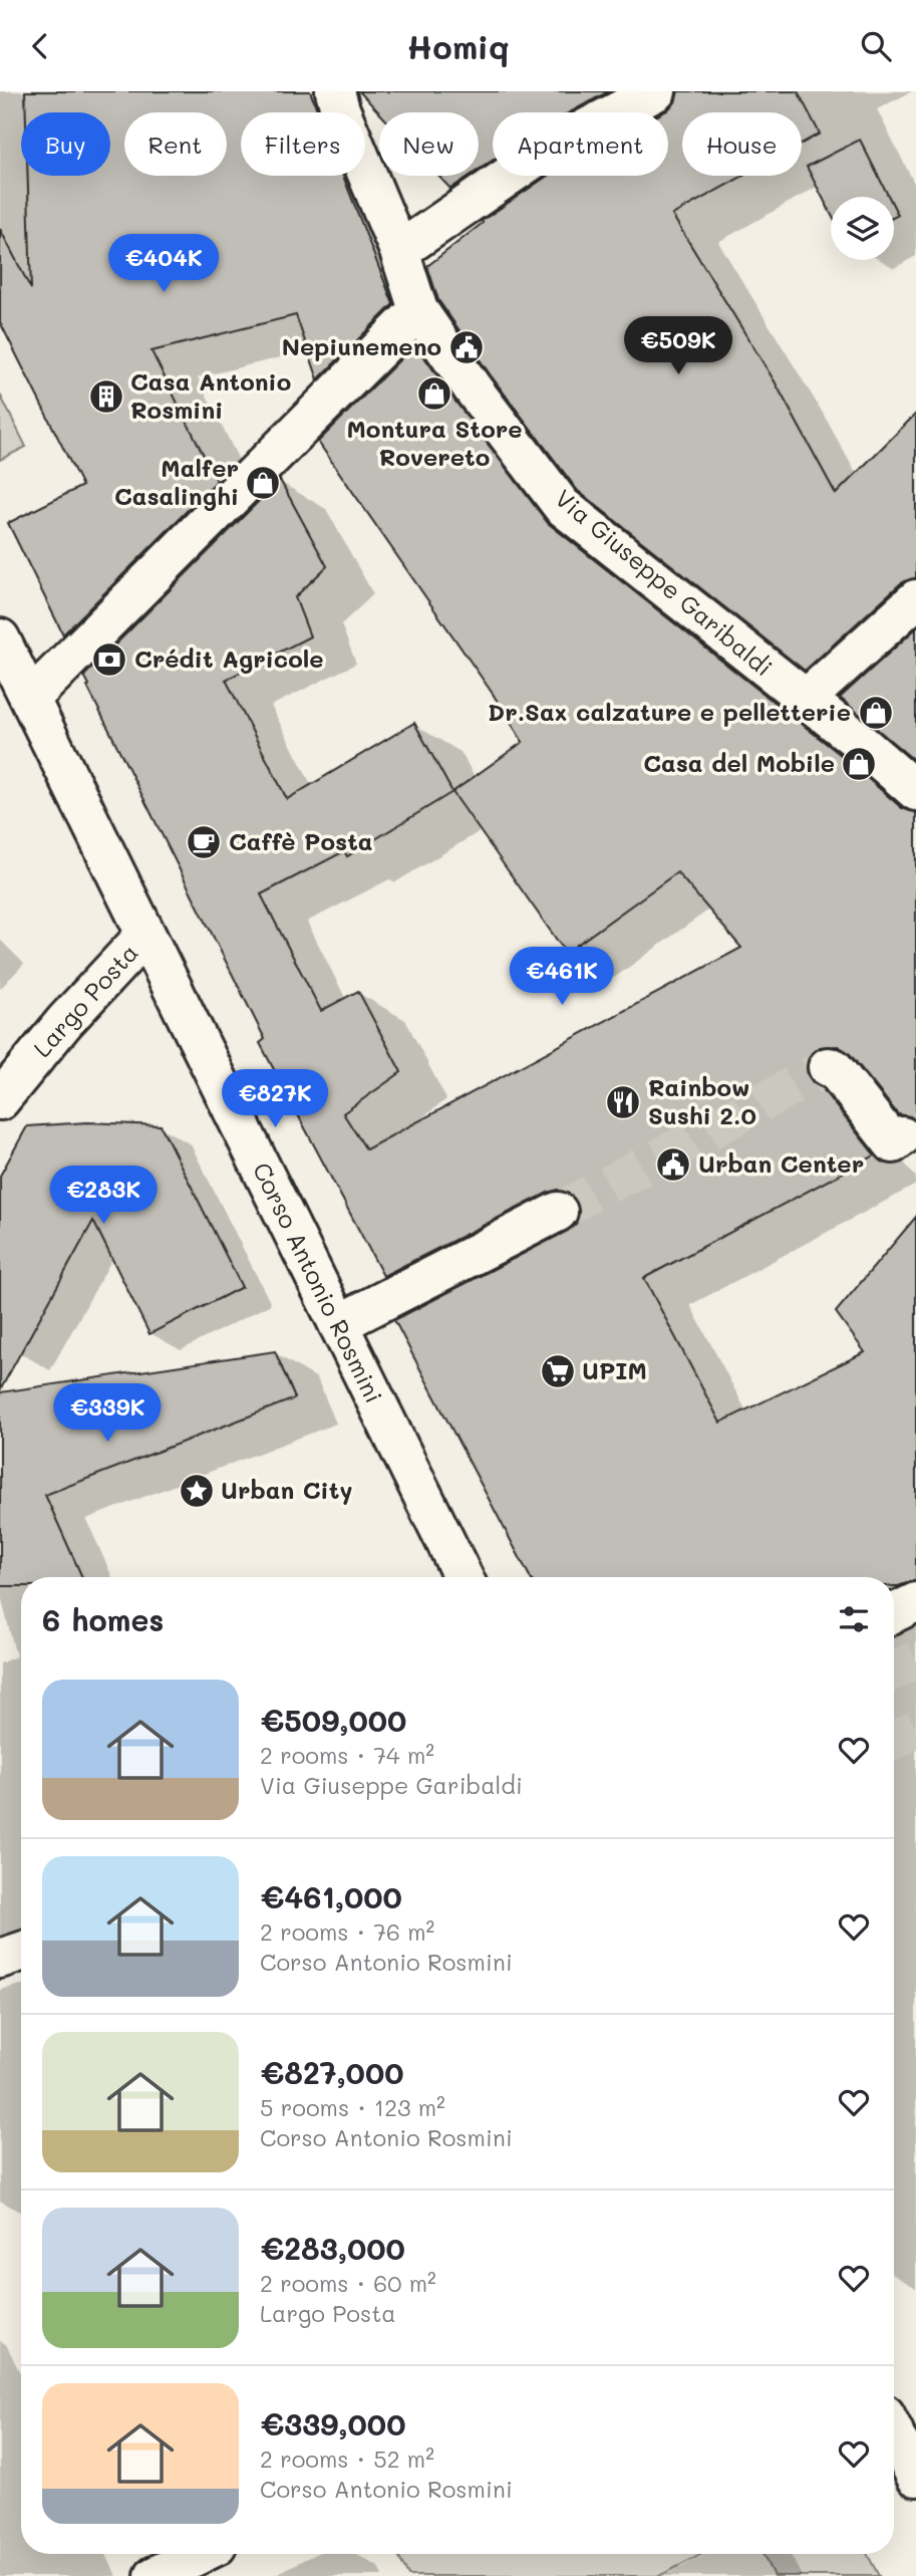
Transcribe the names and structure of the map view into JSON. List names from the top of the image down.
{
  "streets": {
    "street": ["Via Giuseppe Garibaldi", "Largo Posta", "Corso Antonio Rosmini"]
  },
  "crossings": [
    ["Largo Posta", "Corso Antonio Rosmini"]
  ],
  "places": {
    "public building": ["Nepiunemeno", "Urban Center"],
    "shop": [
      "Montura Store Rovereto",
      "Malfer Casalinghi",
      "Dr.Sax calzature e pelletterie",
      "Casa del Mobile"
    ],
    "building": ["Casa Antonio Rosmini"],
    "bank": ["Crédit Agricole"],
    "cafe": ["Caffè Posta"],
    "restaurant": ["Rainbow Sushi 2.0"],
    "supermarket": ["UPIM"],
    "place": ["Urban City"]
  },
  "page": {
    "header": "Homiq",
    "chip": [
      "Buy",
      "Rent",
      "Filters",
      "New",
      "Apartment",
      "House"
    ],
    "price": [
      "€404K",
      "€509K",
      "€461K",
      "€827K",
      "€283K",
      "€339K"
    ],
    "heading": "6 homes",
    "list": [
      {
        "name": "€509,000",
        "note": "2 rooms · 74 m² · Via Giuseppe Garibaldi"
      },
      {
        "name": "€461,000",
        "note": "2 rooms · 76 m² · Corso Antonio Rosmini"
      },
      {
        "name": "€827,000",
        "note": "5 rooms · 123 m² · Corso Antonio Rosmini"
      },
      {
        "name": "€283,000",
        "note": "2 rooms · 60 m² · Largo Posta"
      },
      {
        "name": "€339,000",
        "note": "2 rooms · 52 m² · Corso Antonio Rosmini"
      }
    ]
  }
}
